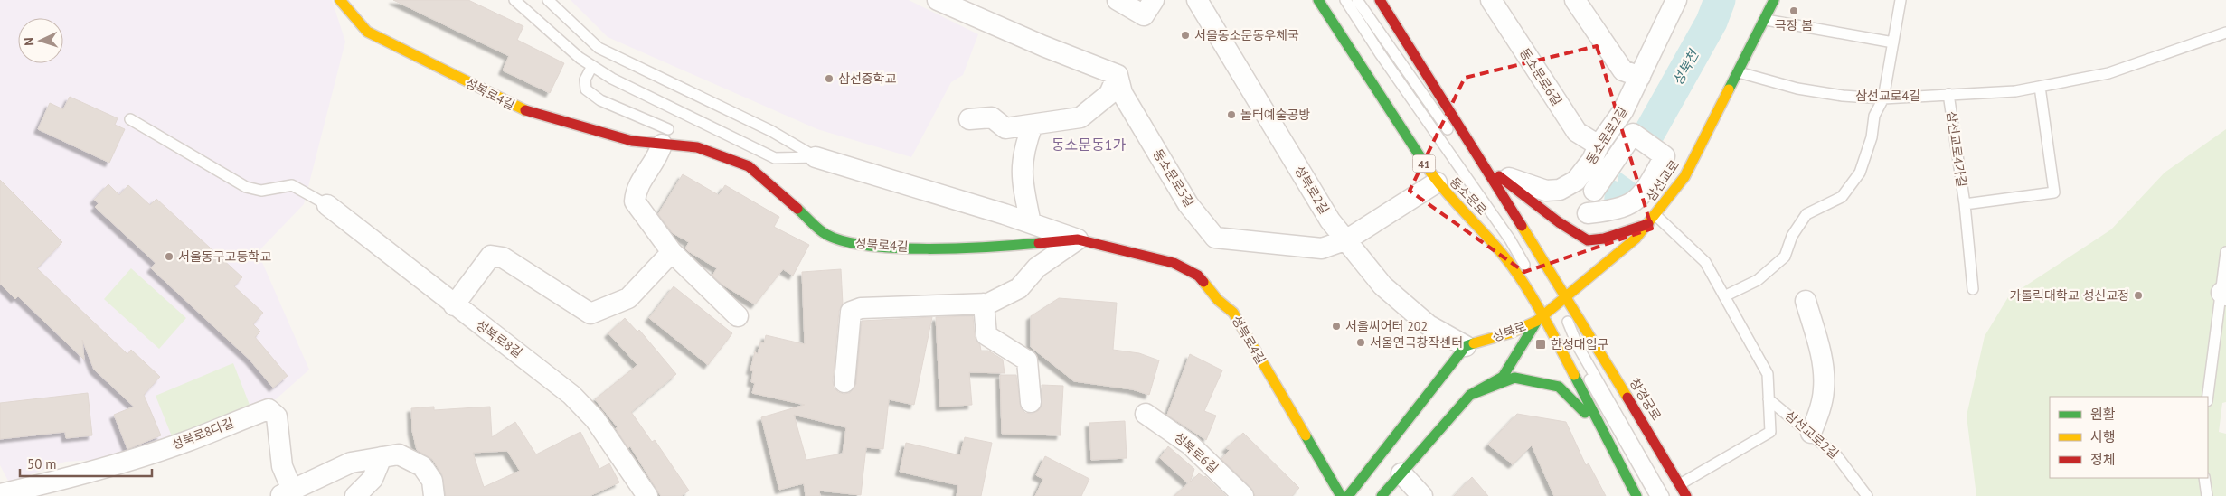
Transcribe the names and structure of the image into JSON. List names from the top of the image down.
{
  "streets": {
    "main road": [
      "성북로4길",
      "41",
      "삼선교로",
      "동소문로",
      "성북로",
      "창경궁로"
    ],
    "street": [
      "동소문로6길",
      "동소문로2길",
      "동소문로3길",
      "성북로2길",
      "성북로8길",
      "성북로8다길",
      "성북로6길"
    ],
    "lane": ["삼선교로4길", "삼선교로4가길", "삼선교로2길"]
  },
  "crossings": [
    ["동소문로6길", "동소문로2길"],
    ["삼선교로4길", "삼선교로4가길"],
    ["삼선교로4길", "삼선교로"],
    ["동소문로2길", "동소문로"],
    ["41", "동소문로"],
    ["동소문로3길", "성북로2길"],
    ["동소문로3길", "동소문로"],
    ["삼선교로", "동소문로"],
    ["삼선교로", "성북로"],
    ["삼선교로", "삼선교로2길"],
    ["성북로2길", "성북로"],
    ["동소문로", "성북로"],
    ["동소문로", "창경궁로"],
    ["창경궁로", "삼선교로2길"]
  ],
  "districts": ["동소문동1가"],
  "water": ["성북천"],
  "places": {
    "other": [
      "극장 봄",
      "서울동소문동우체국",
      "삼선중학교",
      "놀터예술공방",
      "서울동구고등학교",
      "가톨릭대학교 성신교정",
      "서울씨어터 202",
      "서울연극창작센터"
    ],
    "transit": ["한성대입구"]
  },
  "legend": ["원활", "서행", "정체"],
  "scale_bar": "50 m",
  "north": "left"
}
